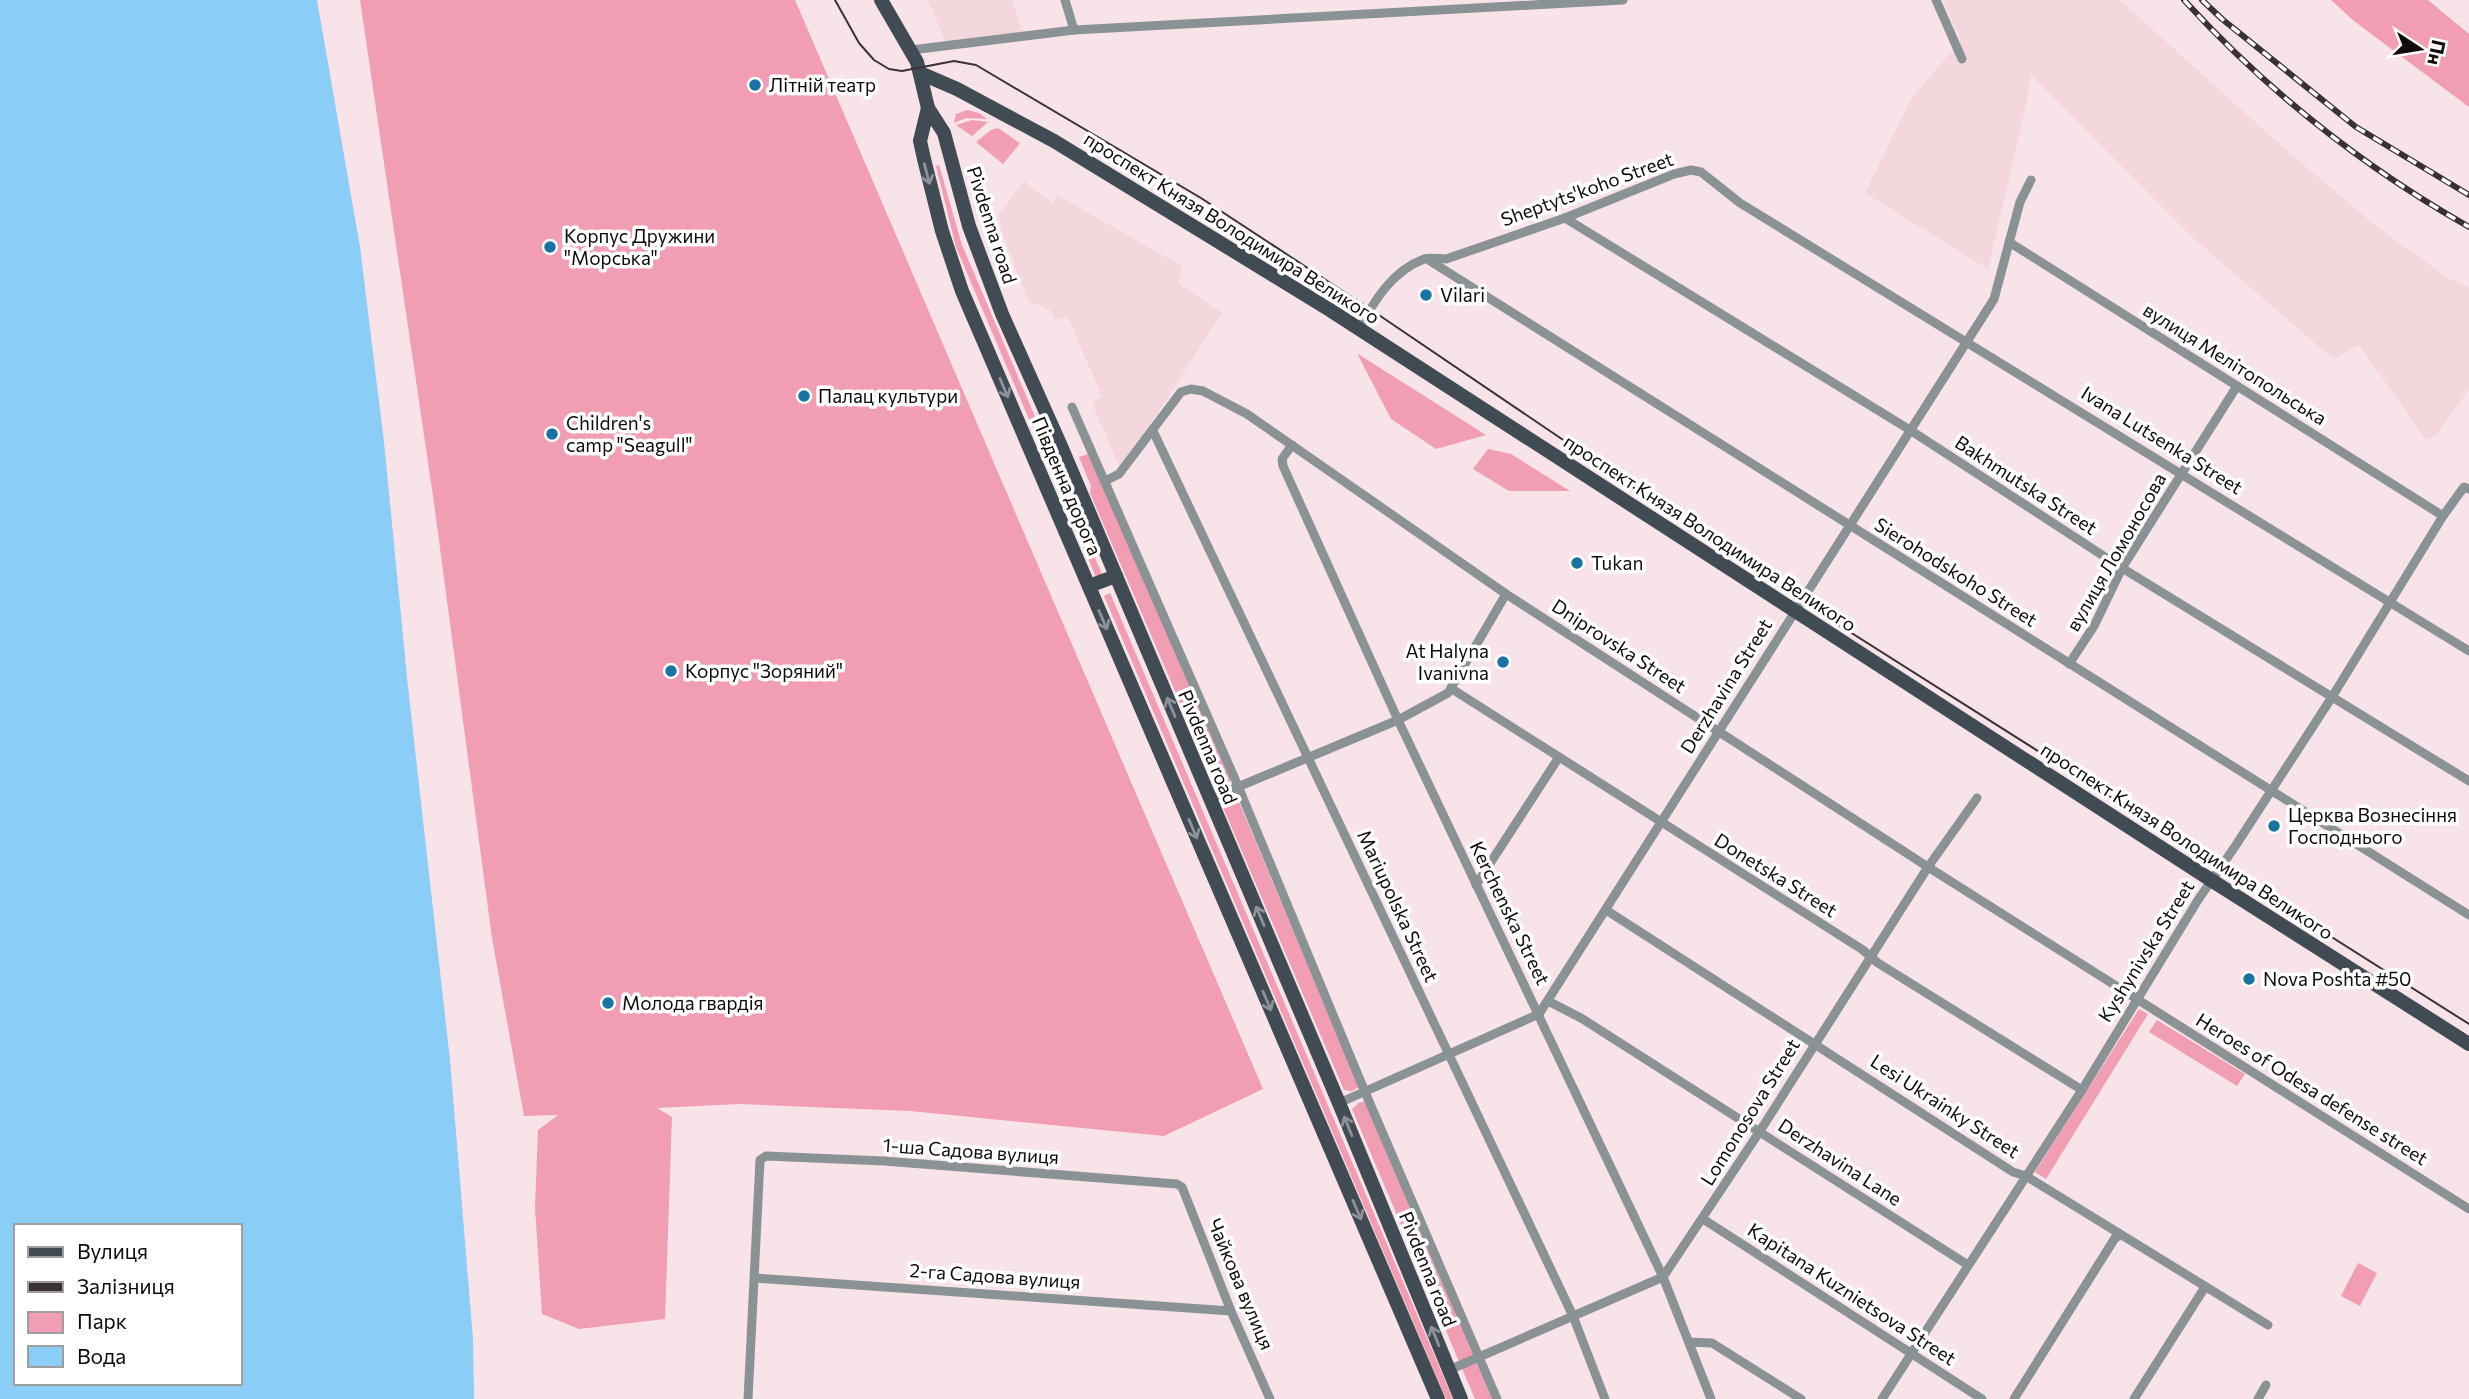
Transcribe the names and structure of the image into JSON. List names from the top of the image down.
{
  "streets": {
    "main road": ["Pivdenna road", "проспект Князя Володимира Великого", "Південна дорога"],
    "street": [
      "Sheptyts'koho Street",
      "вулиця Мелітопольська",
      "Ivana Lutsenka Street",
      "Bakhmutska Street",
      "вулиця Ломоносова",
      "Sierohodskoho Street",
      "Dniprovska Street",
      "Derzhavina Street",
      "Donetska Street",
      "Mariupolska Street",
      "Kerchenska Street",
      "Kyshynivska Street",
      "Heroes of Odesa defense street",
      "Lesi Ukrainky Street",
      "Lomonosova Street",
      "1-ша Садова вулиця",
      "Derzhavina Lane",
      "2-га Садова вулиця",
      "Чайкова вулиця",
      "Kapitana Kuznietsova Street"
    ]
  },
  "crossings": [
    ["Sheptyts'koho Street", "проспект Князя Володимира Великого"],
    ["Sheptyts'koho Street", "Ivana Lutsenka Street"],
    ["Sheptyts'koho Street", "Bakhmutska Street"],
    ["Sheptyts'koho Street", "Sierohodskoho Street"],
    ["Pivdenna road", "Південна дорога"],
    ["проспект Князя Володимира Великого", "Derzhavina Street"],
    ["проспект Князя Володимира Великого", "Kyshynivska Street"],
    ["вулиця Мелітопольська", "вулиця Ломоносова"],
    ["вулиця Мелітопольська", "Derzhavina Street"],
    ["вулиця Мелітопольська", "Kyshynivska Street"],
    ["Ivana Lutsenka Street", "вулиця Ломоносова"],
    ["Ivana Lutsenka Street", "Derzhavina Street"],
    ["Ivana Lutsenka Street", "Kyshynivska Street"],
    ["Bakhmutska Street", "вулиця Ломоносова"],
    ["Bakhmutska Street", "Derzhavina Street"],
    ["Bakhmutska Street", "Kyshynivska Street"],
    ["вулиця Ломоносова", "Sierohodskoho Street"],
    ["Sierohodskoho Street", "Derzhavina Street"],
    ["Sierohodskoho Street", "Kyshynivska Street"],
    ["Dniprovska Street", "Derzhavina Street"],
    ["Dniprovska Street", "Mariupolska Street"],
    ["Dniprovska Street", "Kerchenska Street"],
    ["Dniprovska Street", "Kyshynivska Street"],
    ["Dniprovska Street", "Heroes of Odesa defense street"],
    ["Dniprovska Street", "Lomonosova Street"],
    ["Derzhavina Street", "Donetska Street"],
    ["Derzhavina Street", "Kerchenska Street"],
    ["Derzhavina Street", "Lesi Ukrainky Street"],
    ["Derzhavina Street", "Derzhavina Lane"],
    ["Donetska Street", "Kyshynivska Street"],
    ["Donetska Street", "Lomonosova Street"],
    ["Kerchenska Street", "Lomonosova Street"],
    ["Kyshynivska Street", "Heroes of Odesa defense street"],
    ["Kyshynivska Street", "Lesi Ukrainky Street"],
    ["Kyshynivska Street", "Derzhavina Lane"],
    ["Kyshynivska Street", "Kapitana Kuznietsova Street"],
    ["Lesi Ukrainky Street", "Lomonosova Street"],
    ["Lomonosova Street", "Derzhavina Lane"],
    ["Lomonosova Street", "Kapitana Kuznietsova Street"],
    ["1-ша Садова вулиця", "2-га Садова вулиця"],
    ["1-ша Садова вулиця", "Чайкова вулиця"],
    ["2-га Садова вулиця", "Чайкова вулиця"]
  ],
  "one_way": ["Pivdenna road", "Південна дорога"],
  "places": [
    "Літній театр",
    "Корпус Дружини \"Морська\"",
    "Vilari",
    "Палац культури",
    "Children's camp \"Seagull\"",
    "Tukan",
    "At Halyna Ivanivna",
    "Корпус \"Зоряний\"",
    "Церква Вознесіння Господнього",
    "Nova Poshta #50",
    "Молода гвардія"
  ],
  "legend": [
    "Вулиця",
    "Залізниця",
    "Парк",
    "Вода"
  ],
  "north": "right"
}
